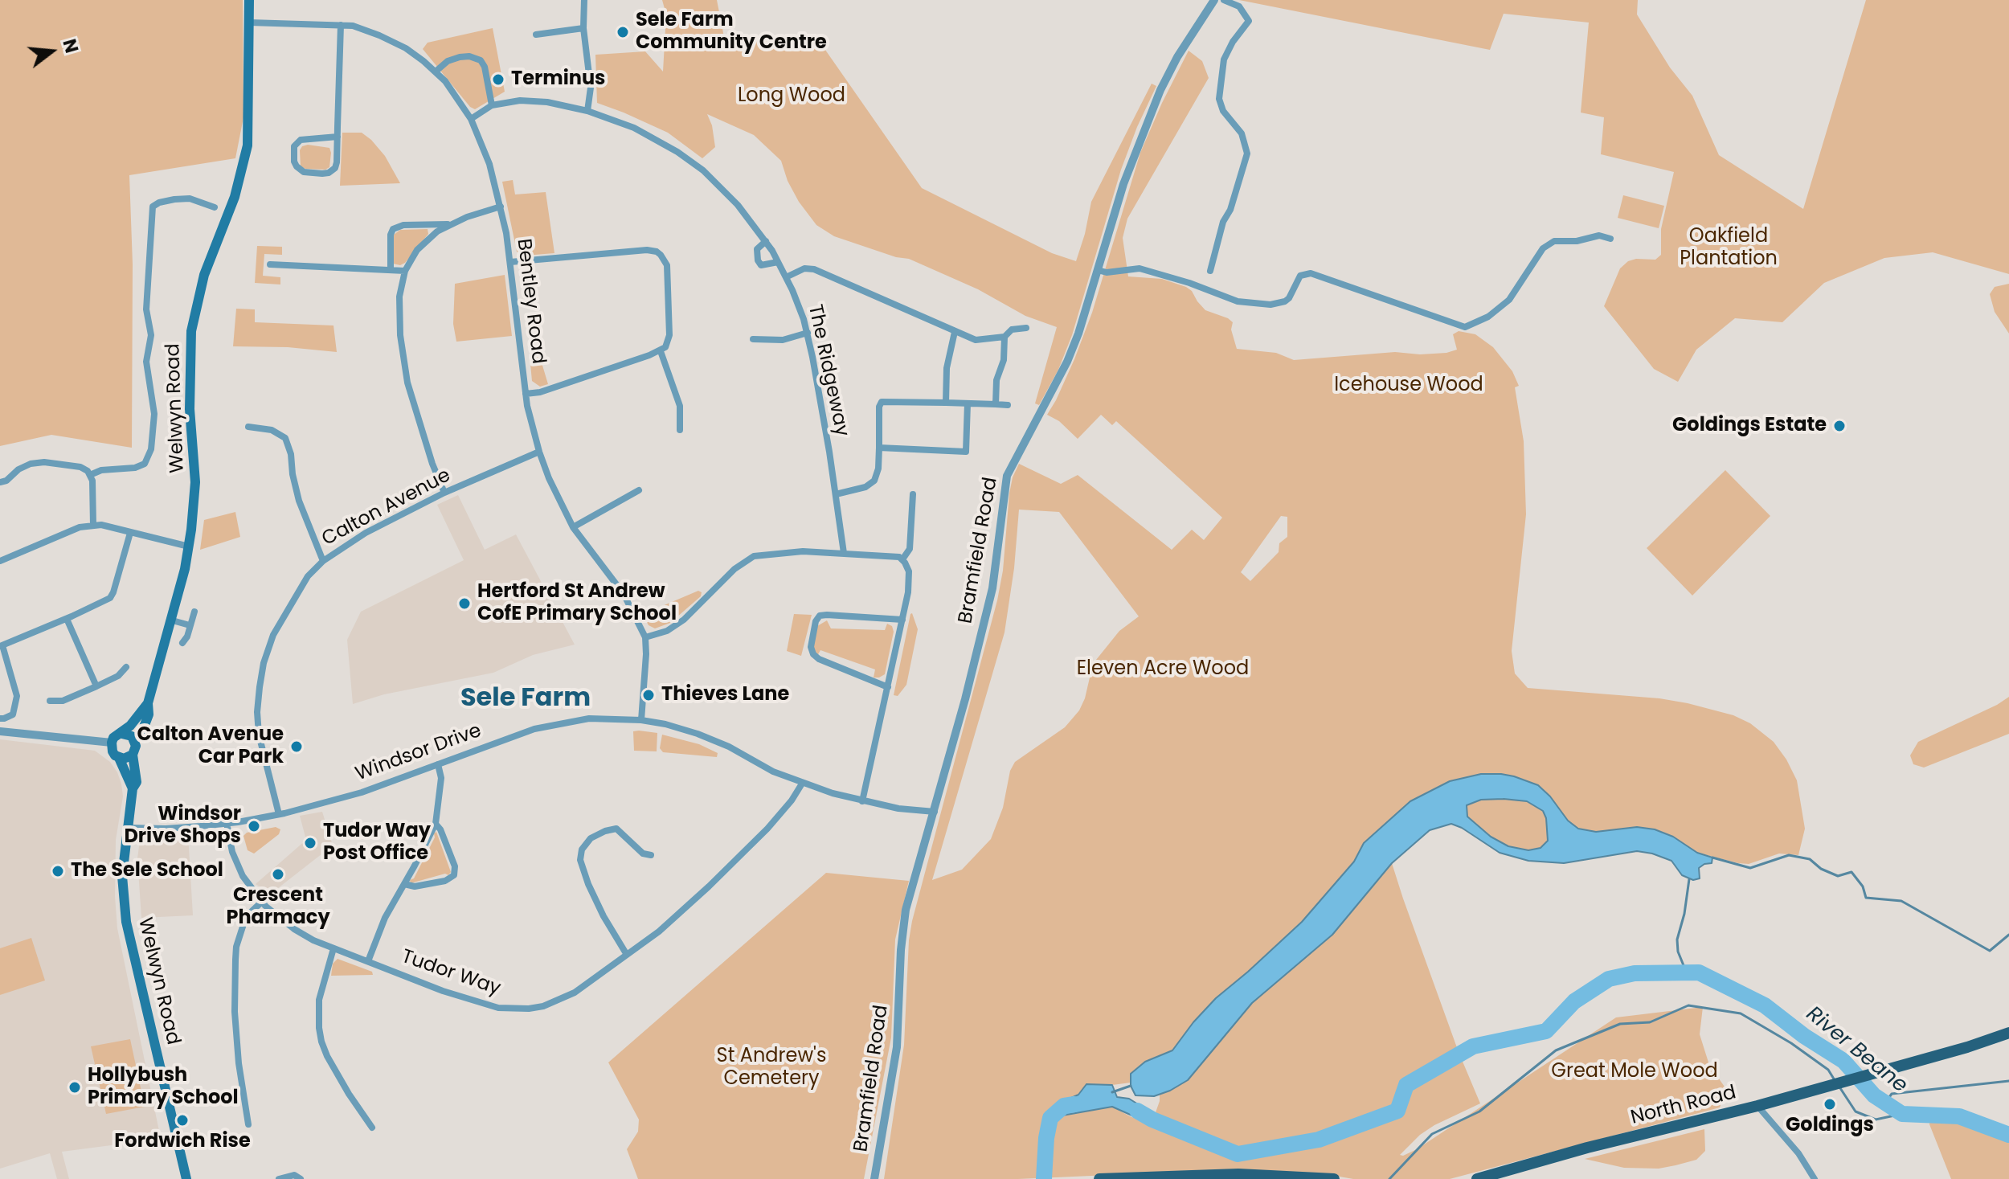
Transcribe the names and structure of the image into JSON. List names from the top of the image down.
{
  "streets": {
    "main road": ["Welwyn Road", "North Road"],
    "street": [
      "Bentley Road",
      "The Ridgeway",
      "Calton Avenue",
      "Bramfield Road",
      "Windsor Drive",
      "Tudor Way"
    ]
  },
  "crossings": [
    ["Bentley Road", "The Ridgeway"],
    ["Bentley Road", "Welwyn Road"],
    ["Bentley Road", "Calton Avenue"],
    ["Bentley Road", "Windsor Drive"],
    ["Welwyn Road", "Windsor Drive"],
    ["Calton Avenue", "Windsor Drive"],
    ["Bramfield Road", "Windsor Drive"],
    ["Windsor Drive", "Tudor Way"]
  ],
  "districts": ["Sele Farm"],
  "water": ["River Beane"],
  "parks": [
    "Long Wood",
    "Oakfield Plantation",
    "Icehouse Wood",
    "Eleven Acre Wood",
    "St Andrew's Cemetery",
    "Great Mole Wood"
  ],
  "places": [
    "Sele Farm Community Centre",
    "Terminus",
    "Goldings Estate",
    "Hertford St Andrew CofE Primary School",
    "Thieves Lane",
    "Calton Avenue Car Park",
    "Windsor Drive Shops",
    "Tudor Way Post Office",
    "The Sele School",
    "Crescent Pharmacy",
    "Hollybush Primary School",
    "Goldings",
    "Fordwich Rise"
  ],
  "north": "right"
}
